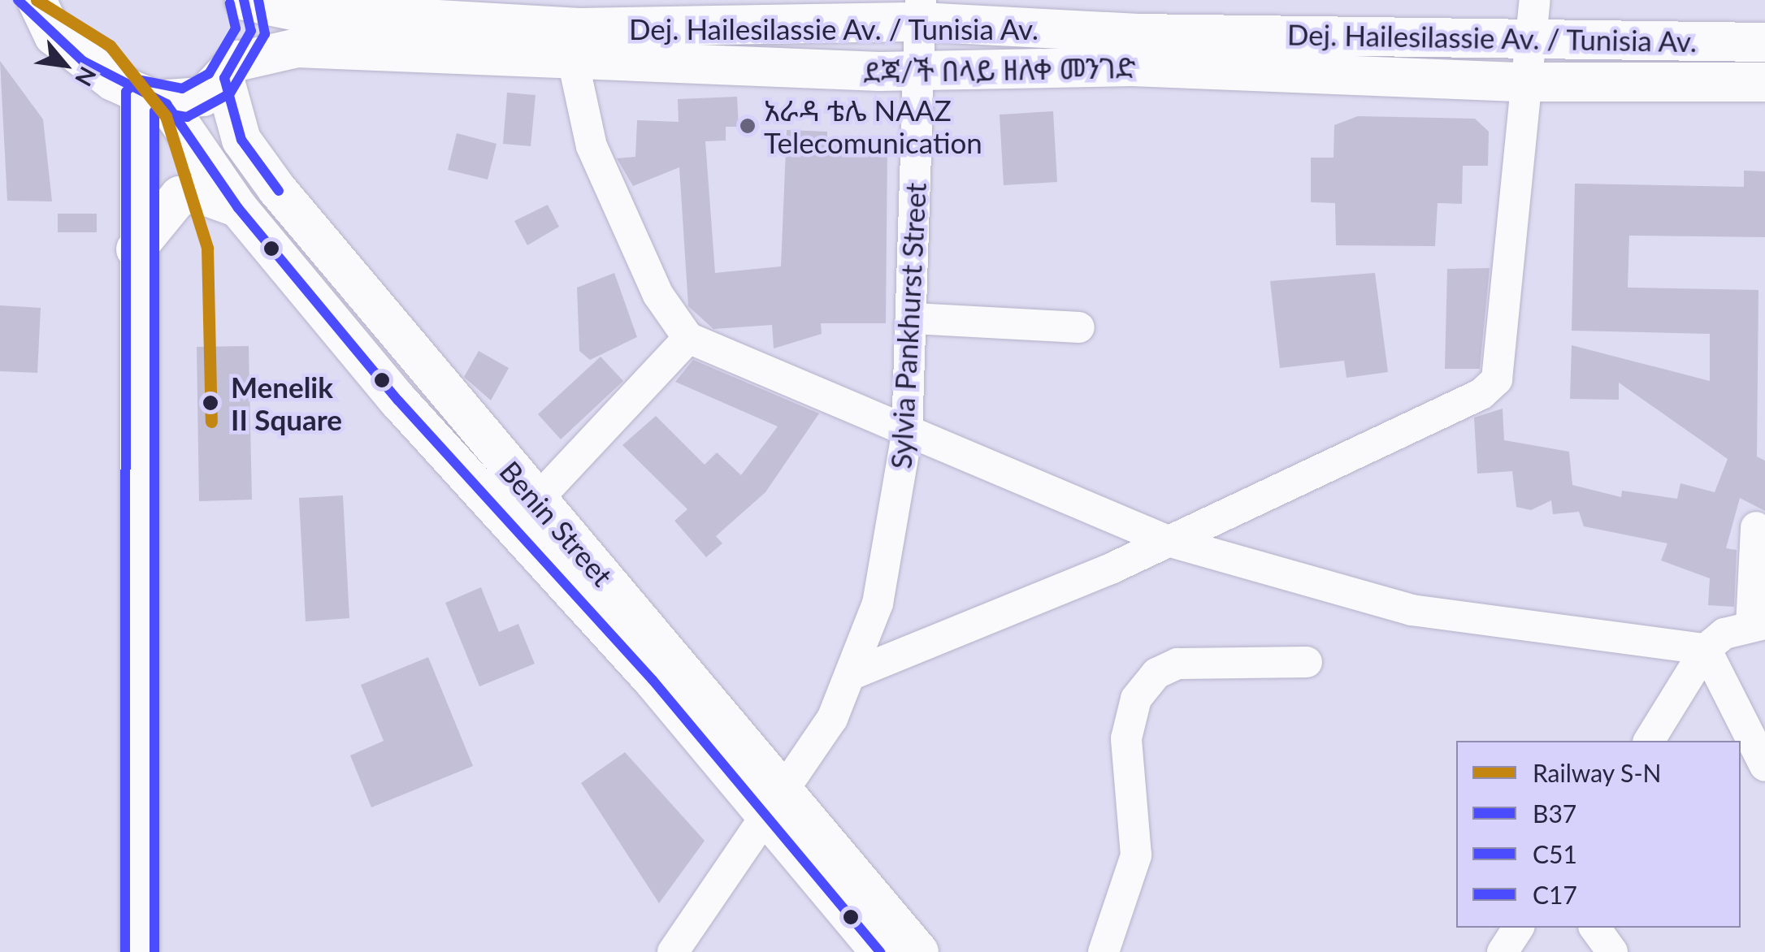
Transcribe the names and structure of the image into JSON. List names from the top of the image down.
{
  "streets": {
    "main road": ["Dej. Hailesilassie Av. / Tunisia Av.", "ደጃ/ች በላይ ዘለቀ መንገድ", "Benin Street"],
    "street": ["Sylvia Pankhurst Street"]
  },
  "crossings": [
    ["Dej. Hailesilassie Av. / Tunisia Av.", "Sylvia Pankhurst Street"],
    ["ደጃ/ች በላይ ዘለቀ መንገድ", "Sylvia Pankhurst Street"],
    ["ደጃ/ች በላይ ዘለቀ መንገድ", "Benin Street"],
    ["Sylvia Pankhurst Street", "Benin Street"]
  ],
  "places": ["አራዳ ቴሌ NAAZ Telecomunication", "Menelik II Square"],
  "lines": [
    "rail line S-N",
    "transit line B37",
    "transit line C51",
    "transit line C17"
  ],
  "legend": [
    "Railway S-N",
    "B37",
    "C51",
    "C17"
  ],
  "north": "bottom right"
}
